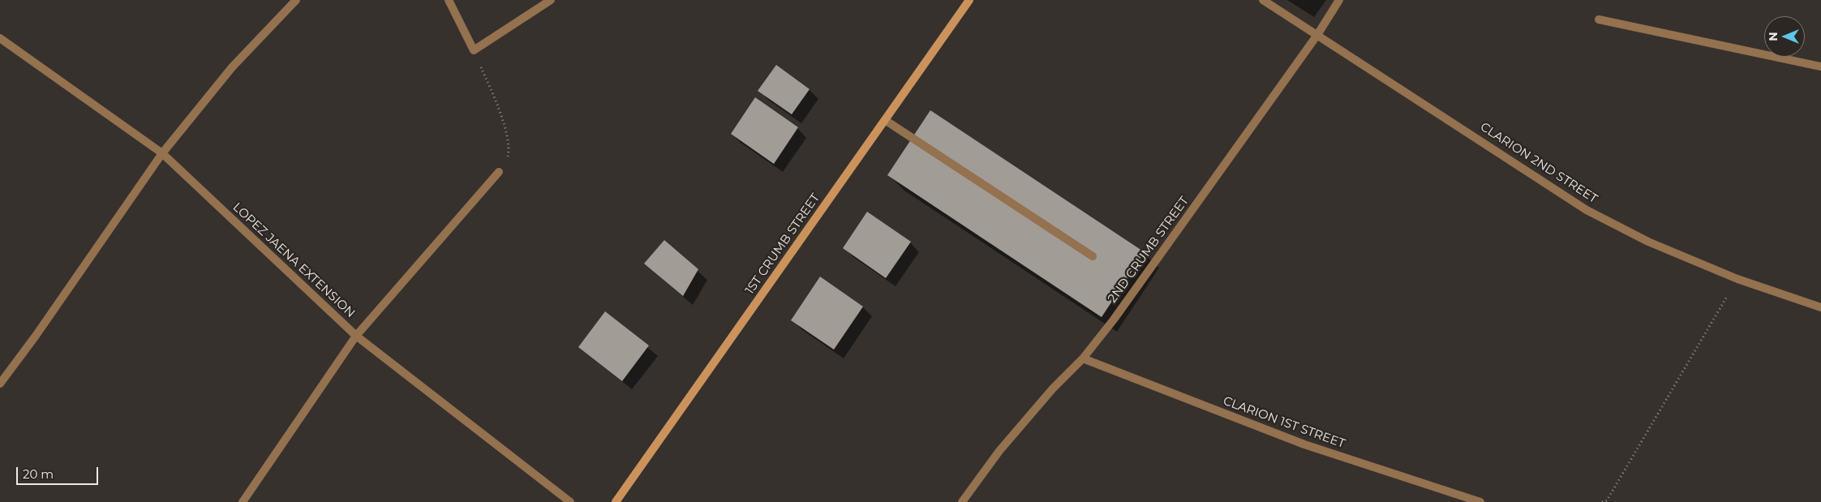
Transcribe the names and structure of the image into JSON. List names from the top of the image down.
{
  "streets": {
    "main road": ["1ST CRUMB STREET"],
    "street": [
      "CLARION 2ND STREET",
      "2ND CRUMB STREET",
      "LOPEZ JAENA EXTENSION",
      "CLARION 1ST STREET"
    ]
  },
  "crossings": [
    ["CLARION 2ND STREET", "2ND CRUMB STREET"],
    ["2ND CRUMB STREET", "CLARION 1ST STREET"]
  ],
  "scale_bar": "20 m",
  "north": "left"
}
